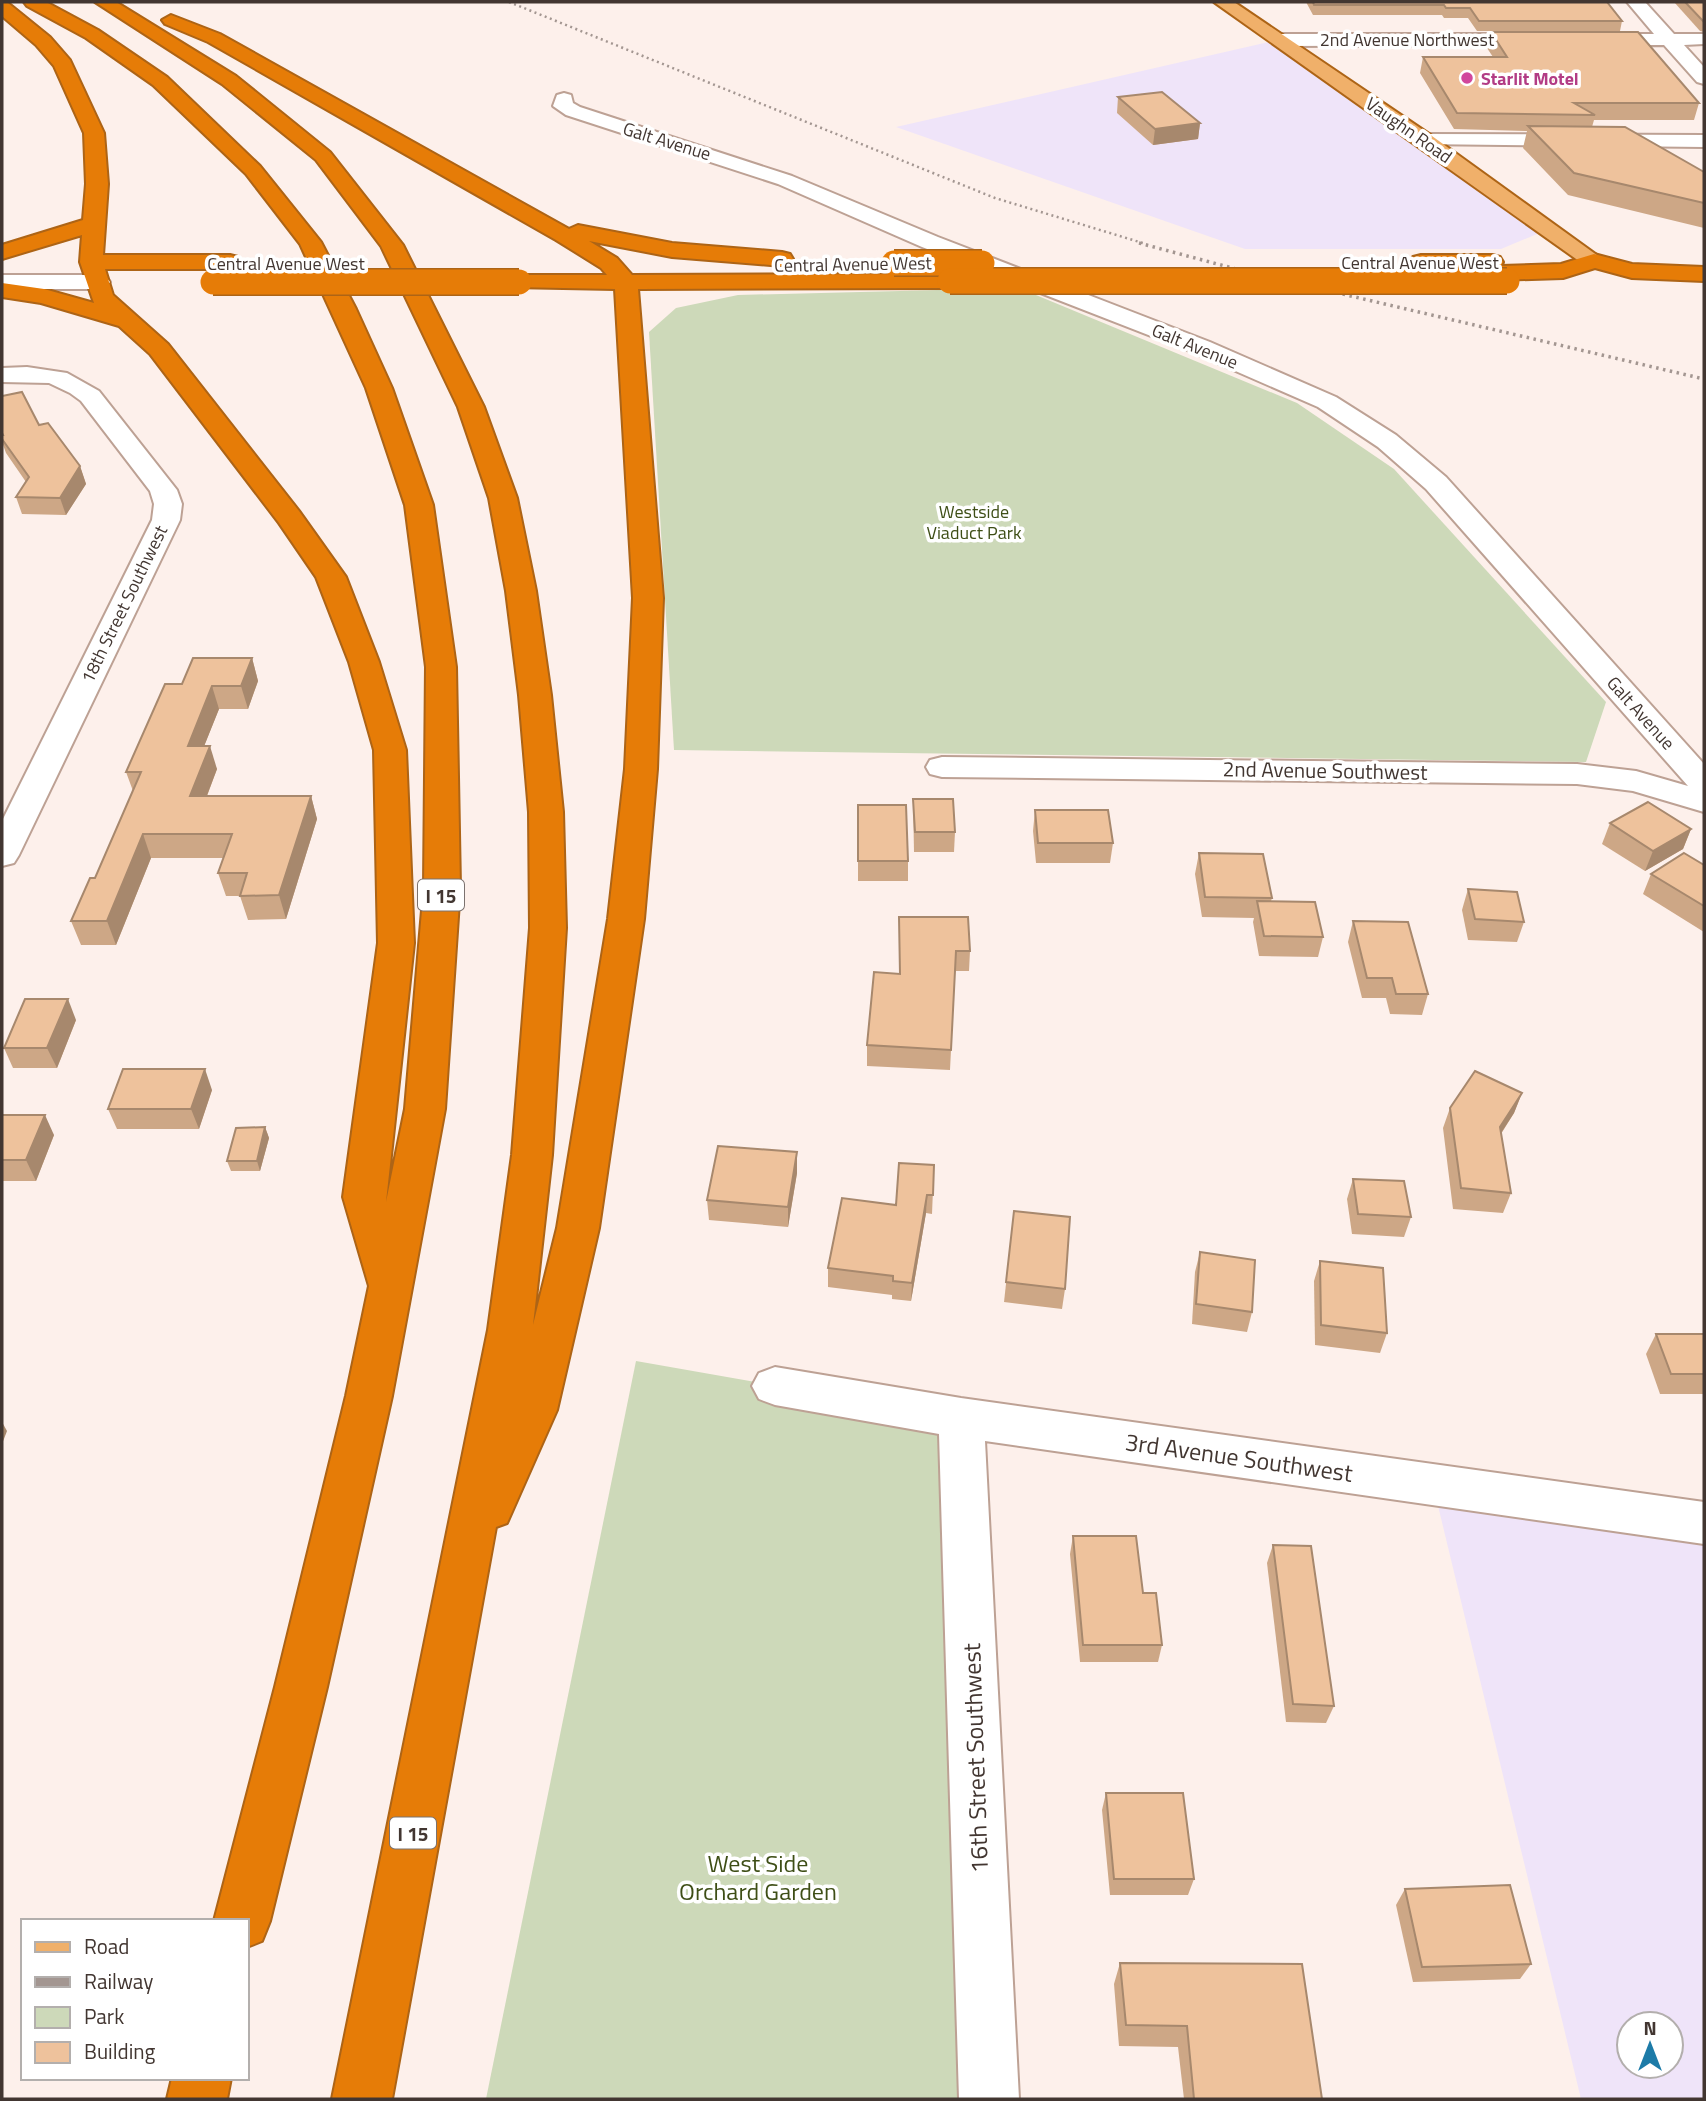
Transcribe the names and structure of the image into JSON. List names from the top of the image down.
{
  "streets": {
    "highway": ["Central Avenue West", "I 15"],
    "main road": ["Vaughn Road"],
    "street": [
      "2nd Avenue Northwest",
      "Galt Avenue",
      "18th Street Southwest",
      "2nd Avenue Southwest",
      "3rd Avenue Southwest",
      "16th Street Southwest"
    ]
  },
  "crossings": [
    ["2nd Avenue Northwest", "Vaughn Road"],
    ["Vaughn Road", "Central Avenue West"],
    ["3rd Avenue Southwest", "16th Street Southwest"]
  ],
  "parks": ["Westside Viaduct Park", "West Side Orchard Garden"],
  "places": ["Starlit Motel"],
  "legend": [
    "Road",
    "Railway",
    "Park",
    "Building"
  ],
  "north": "top"
}
